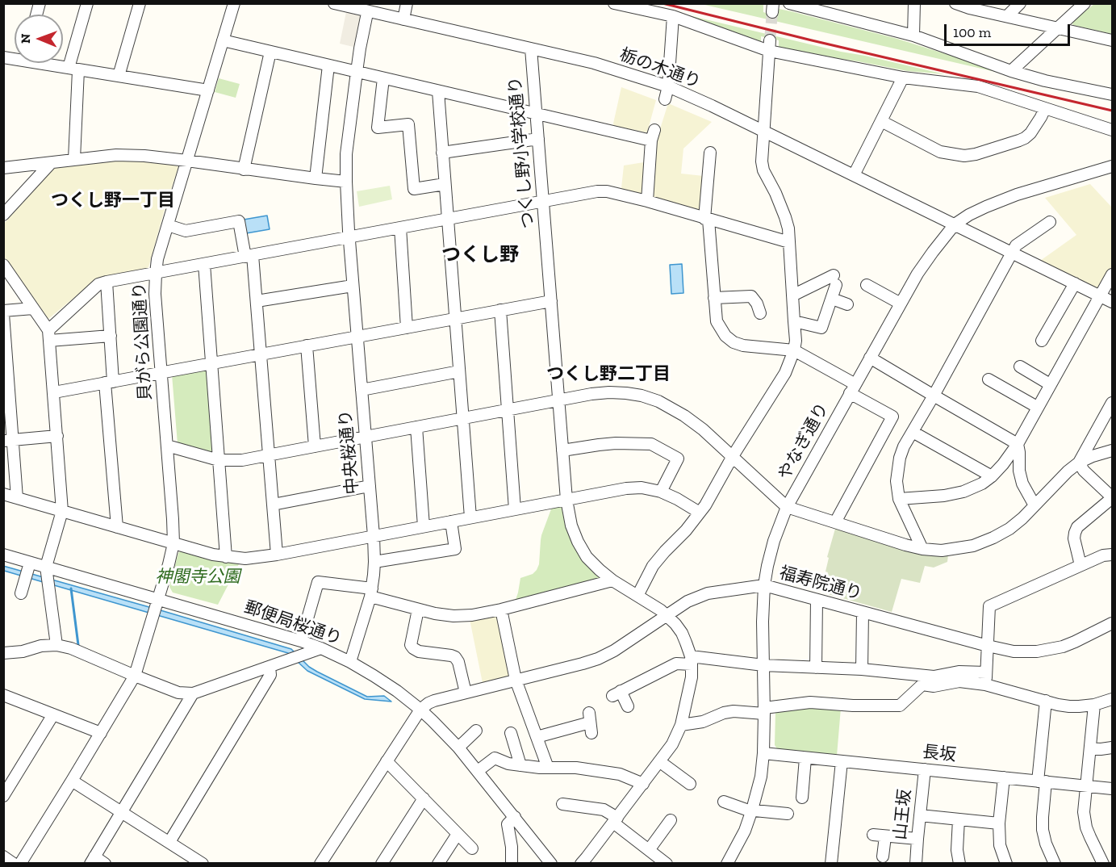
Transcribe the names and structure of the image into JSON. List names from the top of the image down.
{
  "streets": {
    "street": [
      "栃の木通り",
      "つくし野小学校通り",
      "貝がら公園通り",
      "やなぎ通り",
      "中央桜通り",
      "福寿院通り",
      "郵便局桜通り",
      "長坂",
      "山王坂"
    ]
  },
  "crossings": [
    ["栃の木通り", "つくし野小学校通り"],
    ["栃の木通り", "やなぎ通り"],
    ["つくし野小学校通り", "福寿院通り"],
    ["貝がら公園通り", "郵便局桜通り"],
    ["やなぎ通り", "福寿院通り"],
    ["やなぎ通り", "長坂"],
    ["中央桜通り", "郵便局桜通り"],
    ["福寿院通り", "郵便局桜通り"],
    ["長坂", "山王坂"]
  ],
  "districts": ["つくし野一丁目", "つくし野", "つくし野二丁目"],
  "parks": ["神閣寺公園"],
  "scale_bar": "100 m",
  "north": "left"
}
